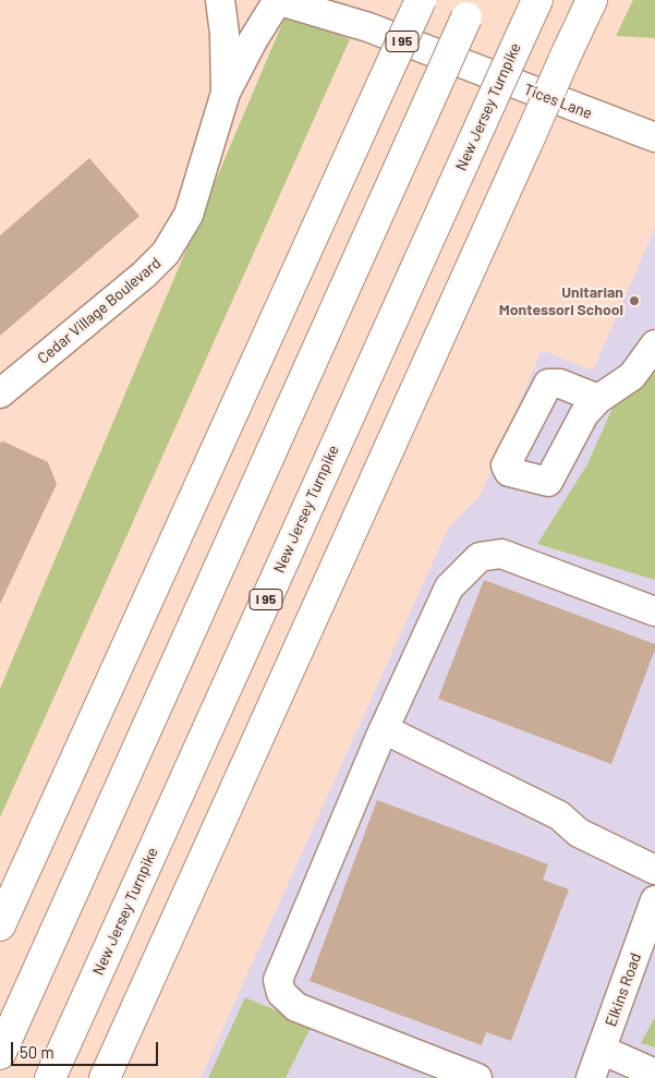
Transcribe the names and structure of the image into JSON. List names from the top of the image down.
{
  "streets": {
    "highway": ["I 95", "New Jersey Turnpike"],
    "street": ["Tices Lane", "Cedar Village Boulevard", "Elkins Road"]
  },
  "crossings": [
    ["Tices Lane", "Cedar Village Boulevard"]
  ],
  "places": ["Unitarian Montessori School"],
  "scale_bar": "50 m"
}
